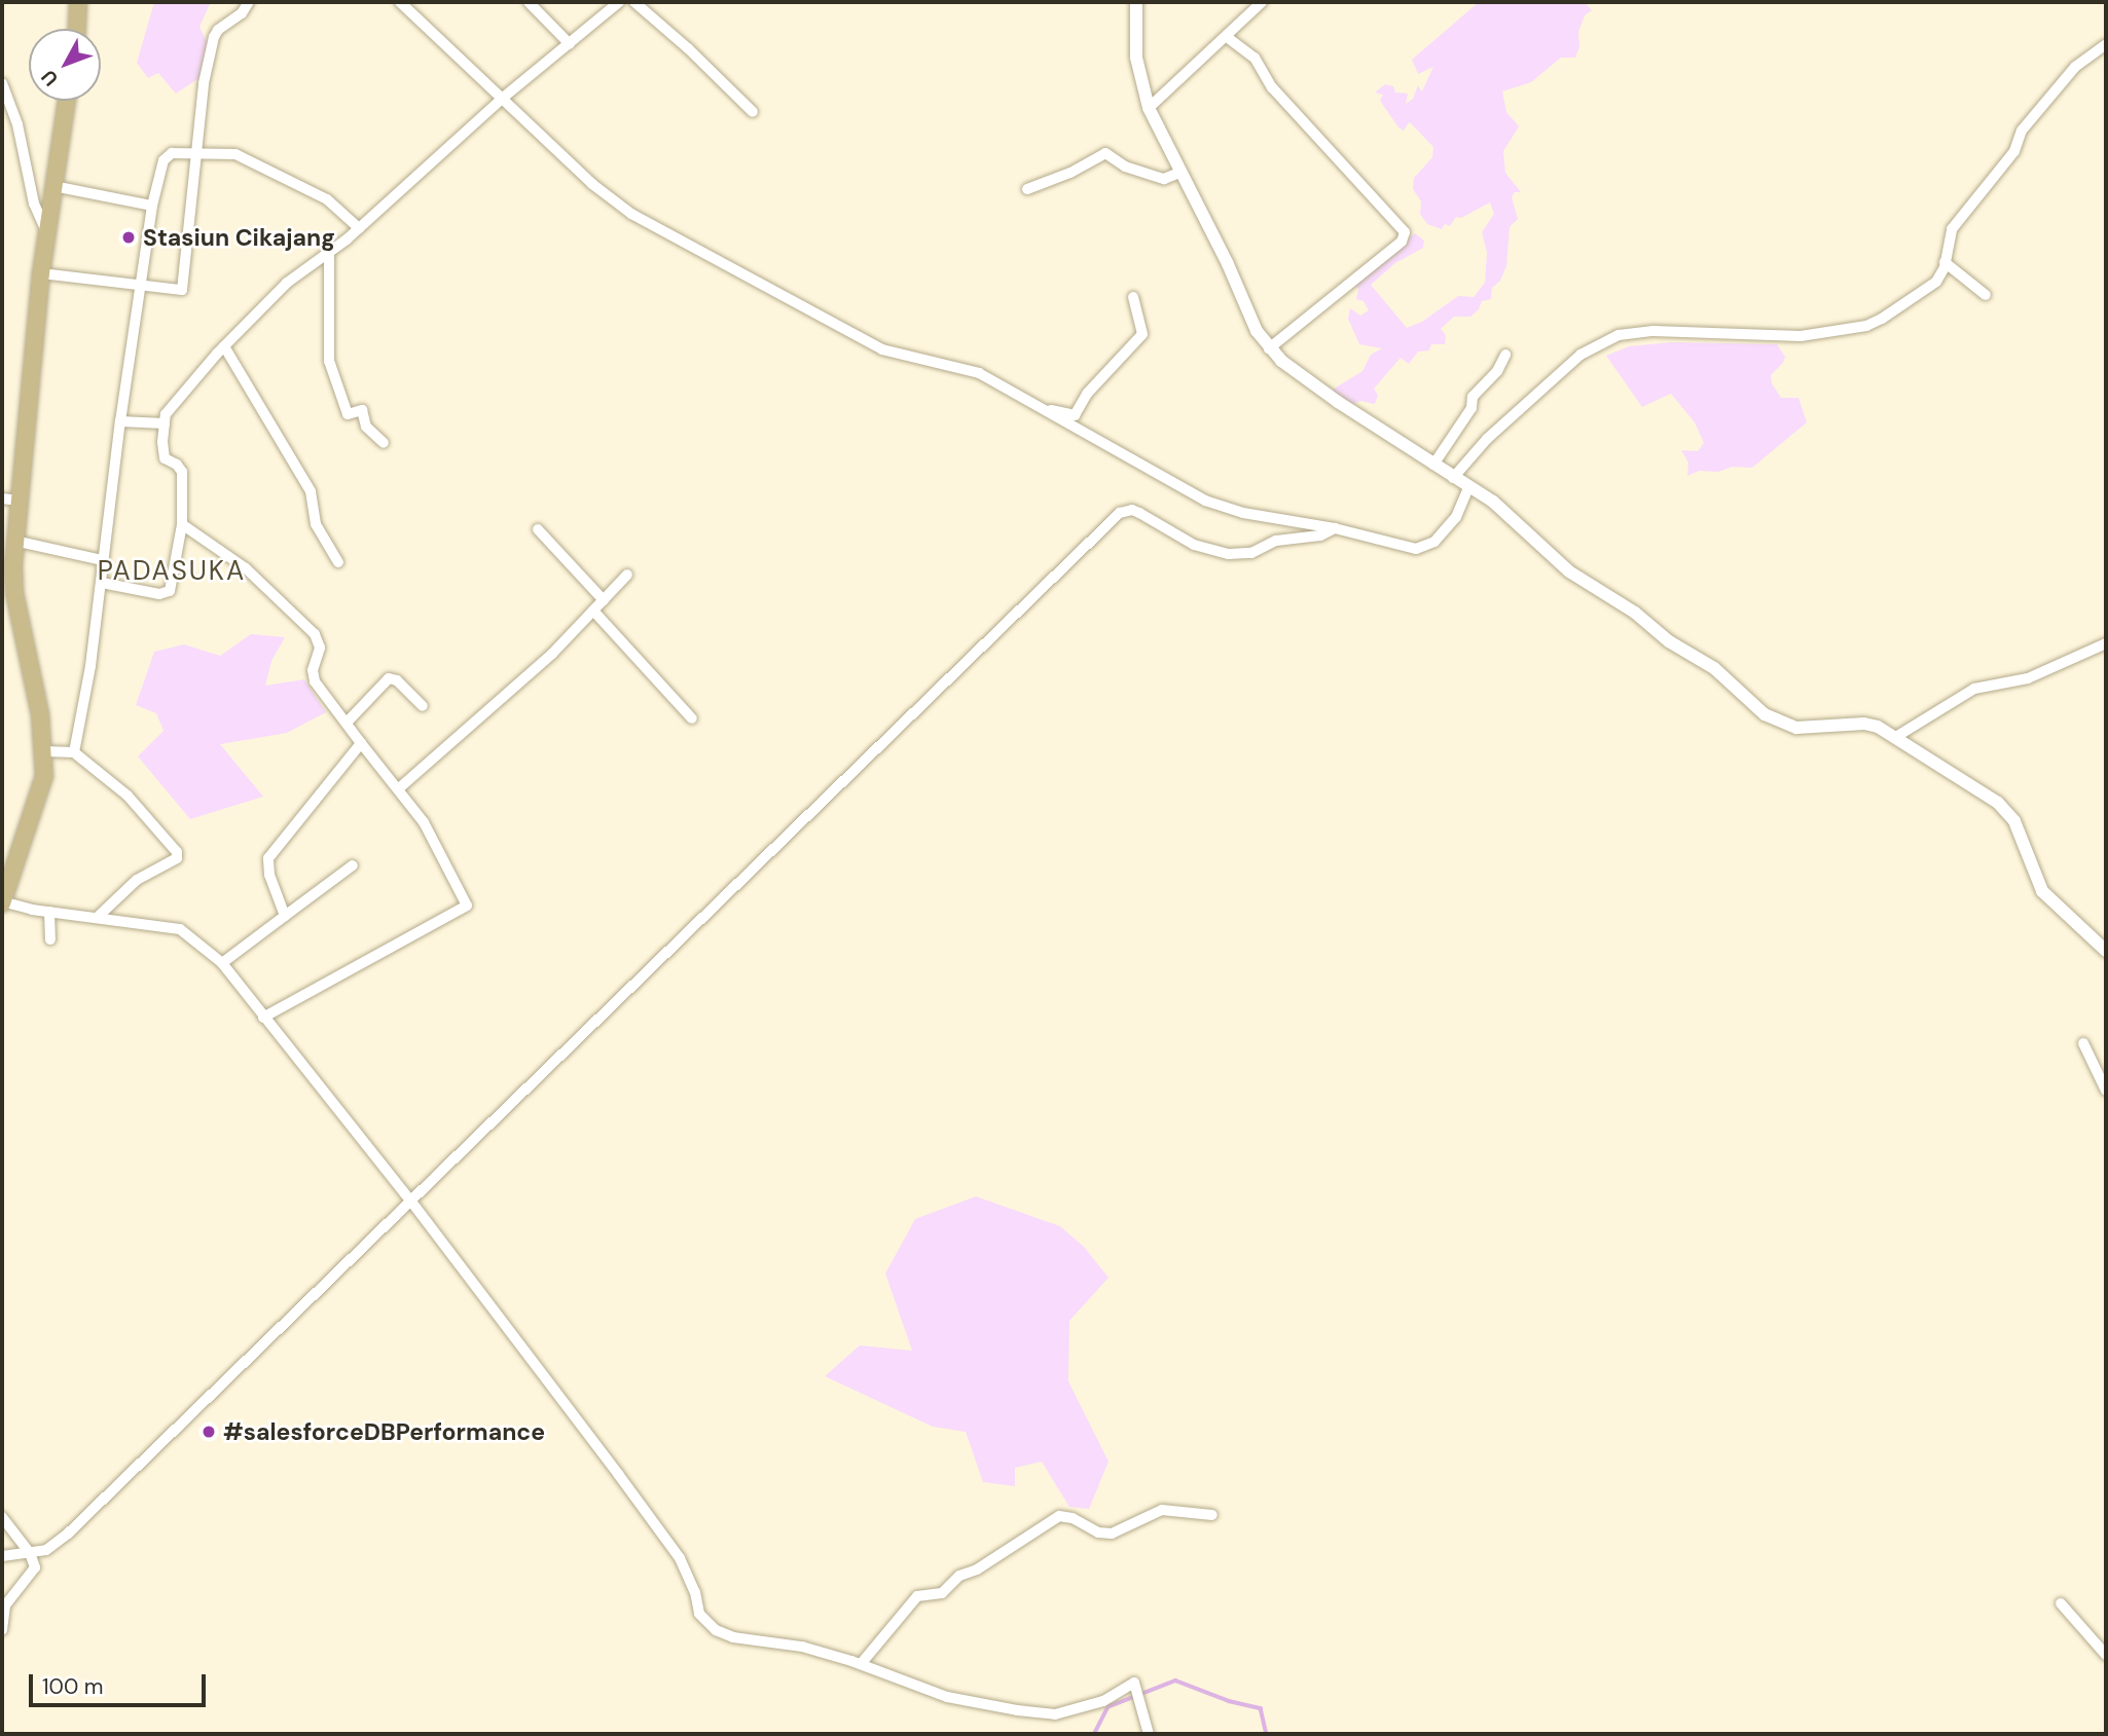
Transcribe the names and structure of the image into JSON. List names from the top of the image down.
{
  "districts": ["PADASUKA"],
  "places": ["Stasiun Cikajang", "#salesforceDBPerformance"],
  "scale_bar": "100 m",
  "north": "bottom left"
}
